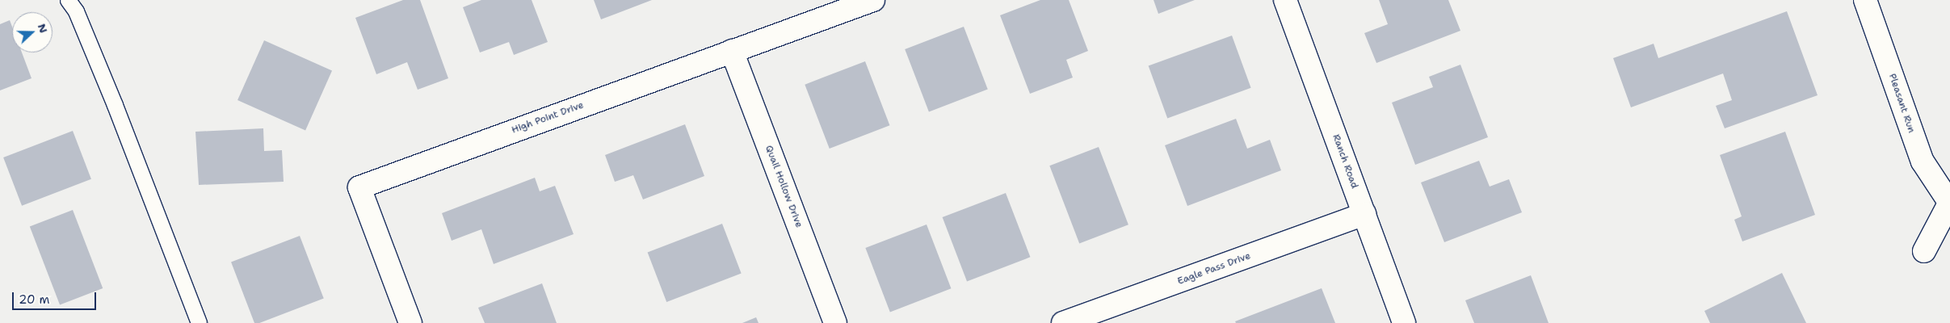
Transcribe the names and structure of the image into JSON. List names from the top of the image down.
{
  "streets": {
    "street": [
      "Pleasant Run",
      "High Point Drive",
      "Ranch Road",
      "Quail Hollow Drive",
      "Eagle Pass Drive"
    ]
  },
  "crossings": [
    ["High Point Drive", "Quail Hollow Drive"],
    ["Ranch Road", "Eagle Pass Drive"]
  ],
  "scale_bar": "20 m",
  "north": "right"
}
